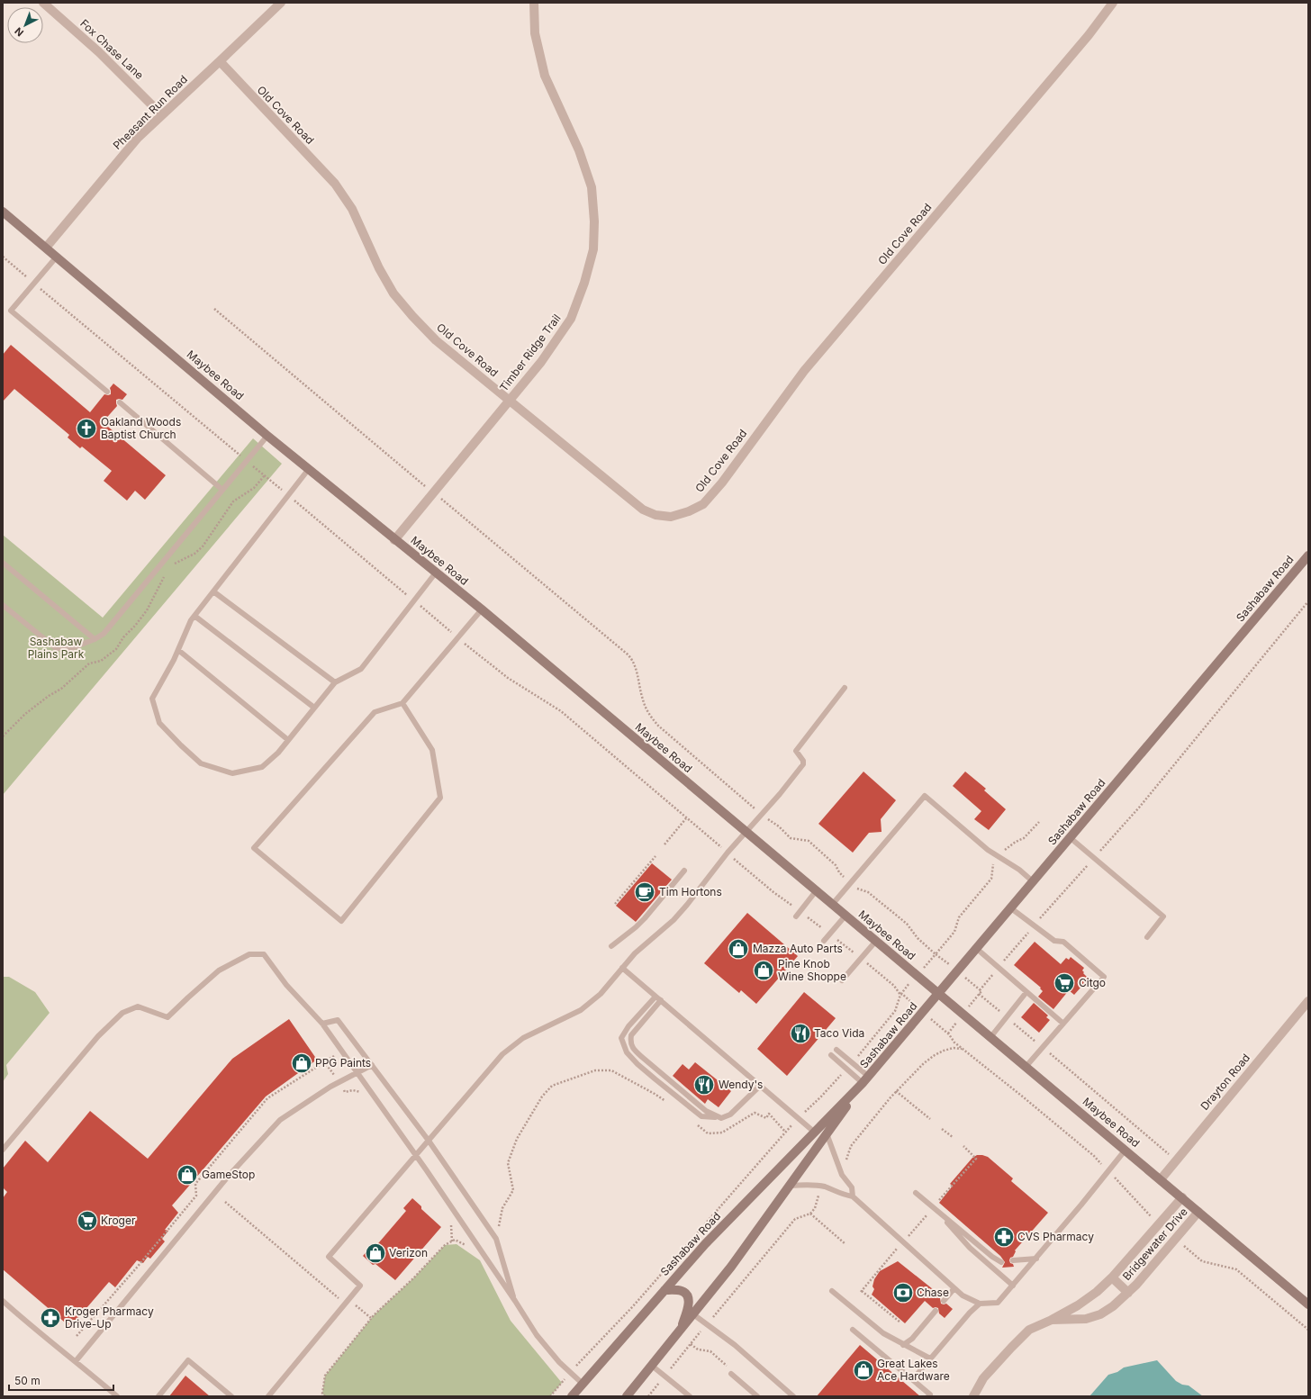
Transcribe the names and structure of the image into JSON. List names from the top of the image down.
{
  "streets": {
    "main road": ["Maybee Road", "Sashabaw Road"],
    "street": [
      "Fox Chase Lane",
      "Pheasant Run Road",
      "Old Cove Road",
      "Timber Ridge Trail",
      "Drayton Road",
      "Bridgewater Drive"
    ]
  },
  "crossings": [
    ["Fox Chase Lane", "Pheasant Run Road"],
    ["Pheasant Run Road", "Old Cove Road"],
    ["Pheasant Run Road", "Maybee Road"],
    ["Old Cove Road", "Timber Ridge Trail"],
    ["Timber Ridge Trail", "Maybee Road"],
    ["Maybee Road", "Sashabaw Road"],
    ["Maybee Road", "Drayton Road"],
    ["Maybee Road", "Bridgewater Drive"]
  ],
  "parks": ["Sashabaw Plains Park"],
  "places": {
    "church": ["Oakland Woods Baptist Church"],
    "cafe": ["Tim Hortons"],
    "shop": [
      "Mazza Auto Parts",
      "Pine Knob Wine Shoppe",
      "PPG Paints",
      "GameStop",
      "Verizon",
      "Great Lakes Ace Hardware"
    ],
    "supermarket": ["Citgo", "Kroger"],
    "restaurant": ["Taco Vida", "Wendy's"],
    "pharmacy": ["CVS Pharmacy", "Kroger Pharmacy Drive-Up"],
    "bank": ["Chase"]
  },
  "scale_bar": "50 m",
  "north": "bottom left"
}
